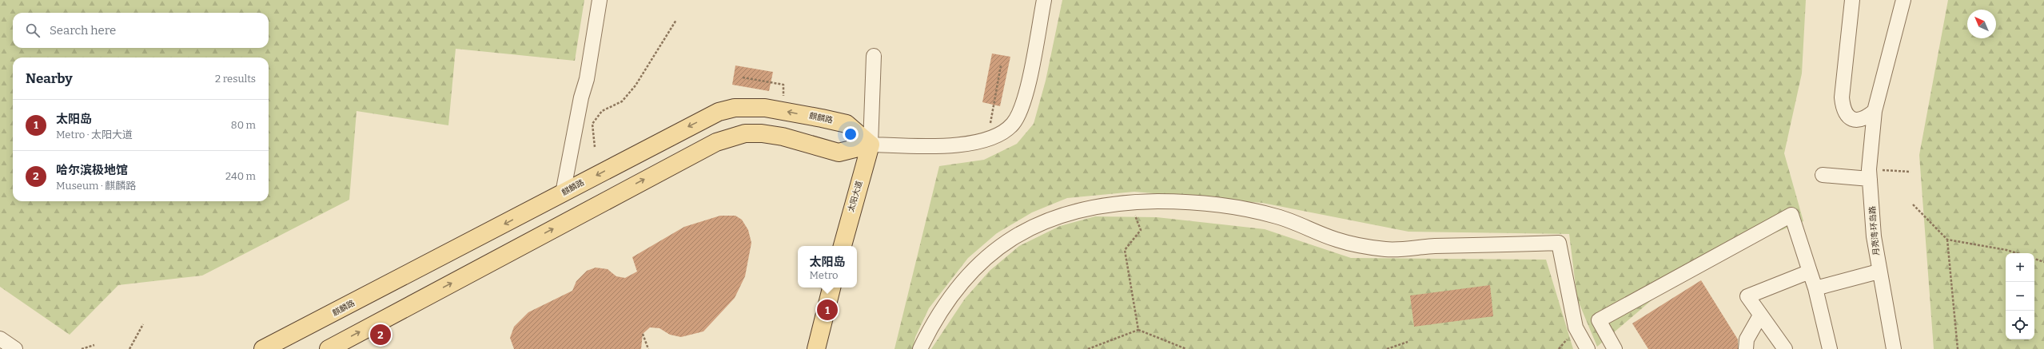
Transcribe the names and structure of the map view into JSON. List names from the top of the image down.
{
  "streets": {
    "main road": ["麒麟路", "太阳大道"],
    "street": ["月亮湾·环岛路"]
  },
  "crossings": [
    ["麒麟路", "太阳大道"]
  ],
  "north": "top left",
  "page": {
    "search": "Search here",
    "heading": ["Nearby", "2 results"],
    "list": [
      {
        "mark": "1",
        "name": "太阳岛",
        "note": "Metro · 太阳大道",
        "value": "80 m"
      },
      {
        "mark": "2",
        "name": "哈尔滨极地馆",
        "note": "Museum · 麒麟路",
        "value": "240 m"
      }
    ],
    "popup": ["太阳岛", "Metro"],
    "map_buttons": ["+", "−"],
    "pins": ["1", "2"]
  }
}
